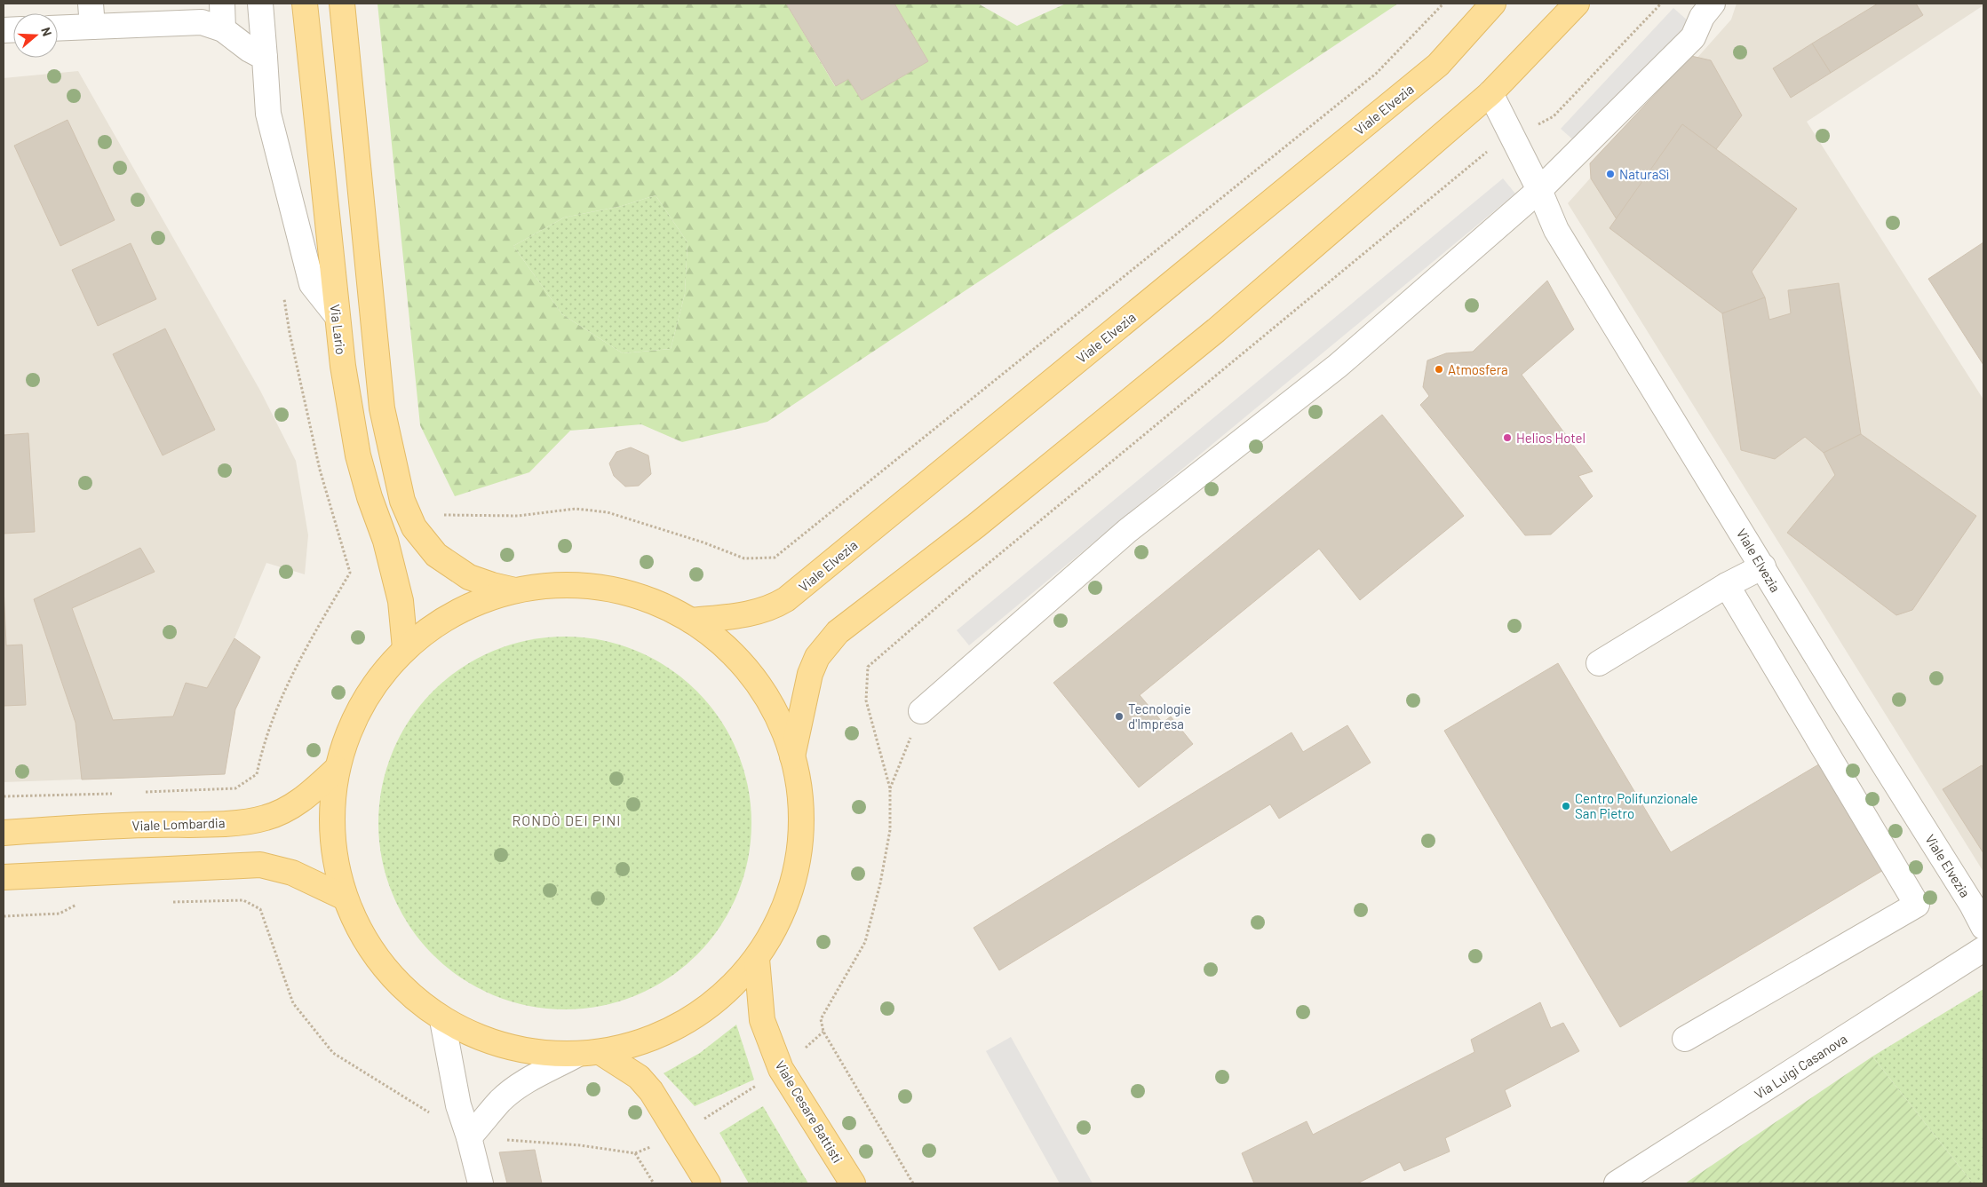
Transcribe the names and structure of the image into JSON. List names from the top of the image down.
{
  "streets": {
    "main road": [
      "Viale Elvezia",
      "Via Lario",
      "Viale Lombardia",
      "Viale Cesare Battisti"
    ],
    "street": ["Via Luigi Casanova"]
  },
  "districts": ["RONDÒ DEI PINI"],
  "places": [
    "NaturaSì",
    "Atmosfera",
    "Helios Hotel",
    "Tecnologie d'Impresa",
    "Centro Polifunzionale San Pietro"
  ],
  "north": "right"
}
